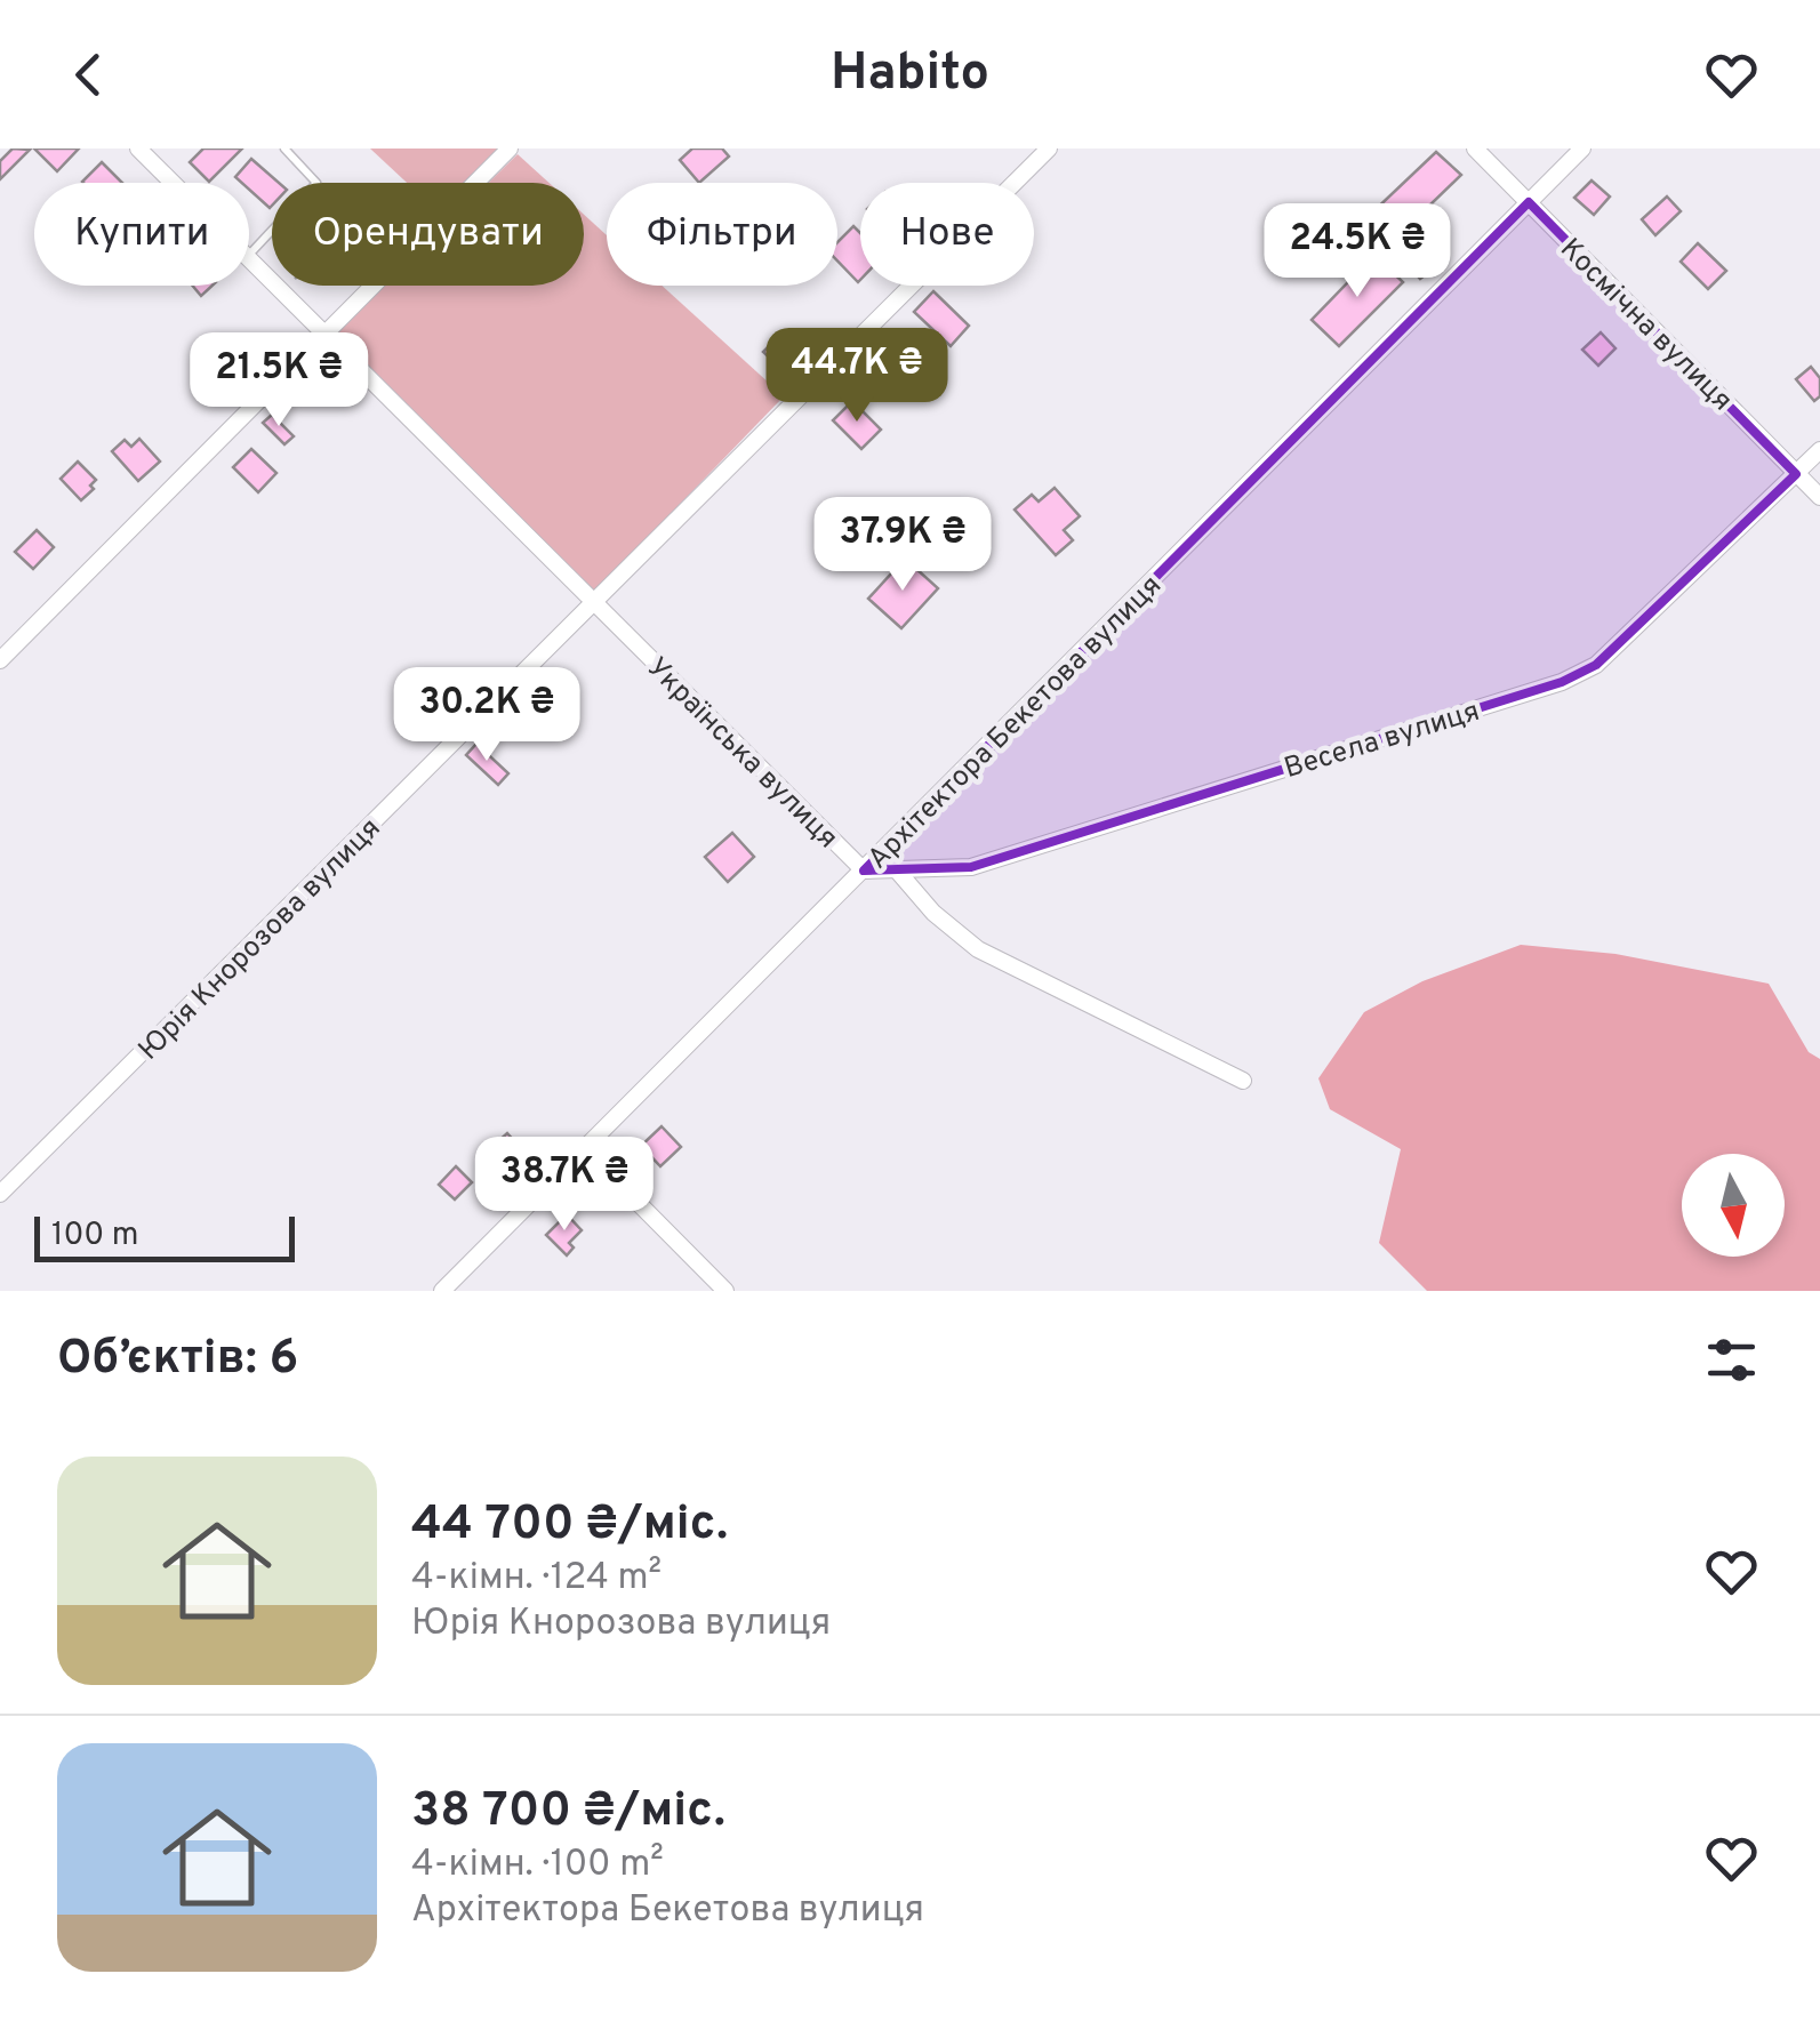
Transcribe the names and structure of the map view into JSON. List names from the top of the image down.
{
  "streets": {
    "street": [
      "Космічна вулиця",
      "Архітектора Бекетова вулиця",
      "Весела вулиця",
      "Українська вулиця",
      "Юрія Кнорозова вулиця"
    ]
  },
  "crossings": [
    ["Космічна вулиця", "Архітектора Бекетова вулиця"],
    ["Космічна вулиця", "Весела вулиця"],
    ["Архітектора Бекетова вулиця", "Весела вулиця"],
    ["Архітектора Бекетова вулиця", "Українська вулиця"],
    ["Весела вулиця", "Українська вулиця"],
    ["Українська вулиця", "Юрія Кнорозова вулиця"]
  ],
  "scale_bar": "100 m",
  "north": "bottom",
  "page": {
    "header": "Habito",
    "chip": [
      "Купити",
      "Орендувати",
      "Фільтри",
      "Нове"
    ],
    "price": [
      "24.5K ₴",
      "44.7K ₴",
      "21.5K ₴",
      "37.9K ₴",
      "30.2K ₴",
      "38.7K ₴"
    ],
    "scale": "100 m",
    "heading": "Об’єктів: 6",
    "list": [
      {
        "name": "44 700 ₴/міс.",
        "note": "4-кімн. · 124 m² · Юрія Кнорозова вулиця"
      },
      {
        "name": "38 700 ₴/міс.",
        "note": "4-кімн. · 100 m² · Архітектора Бекетова вулиця"
      }
    ]
  }
}
